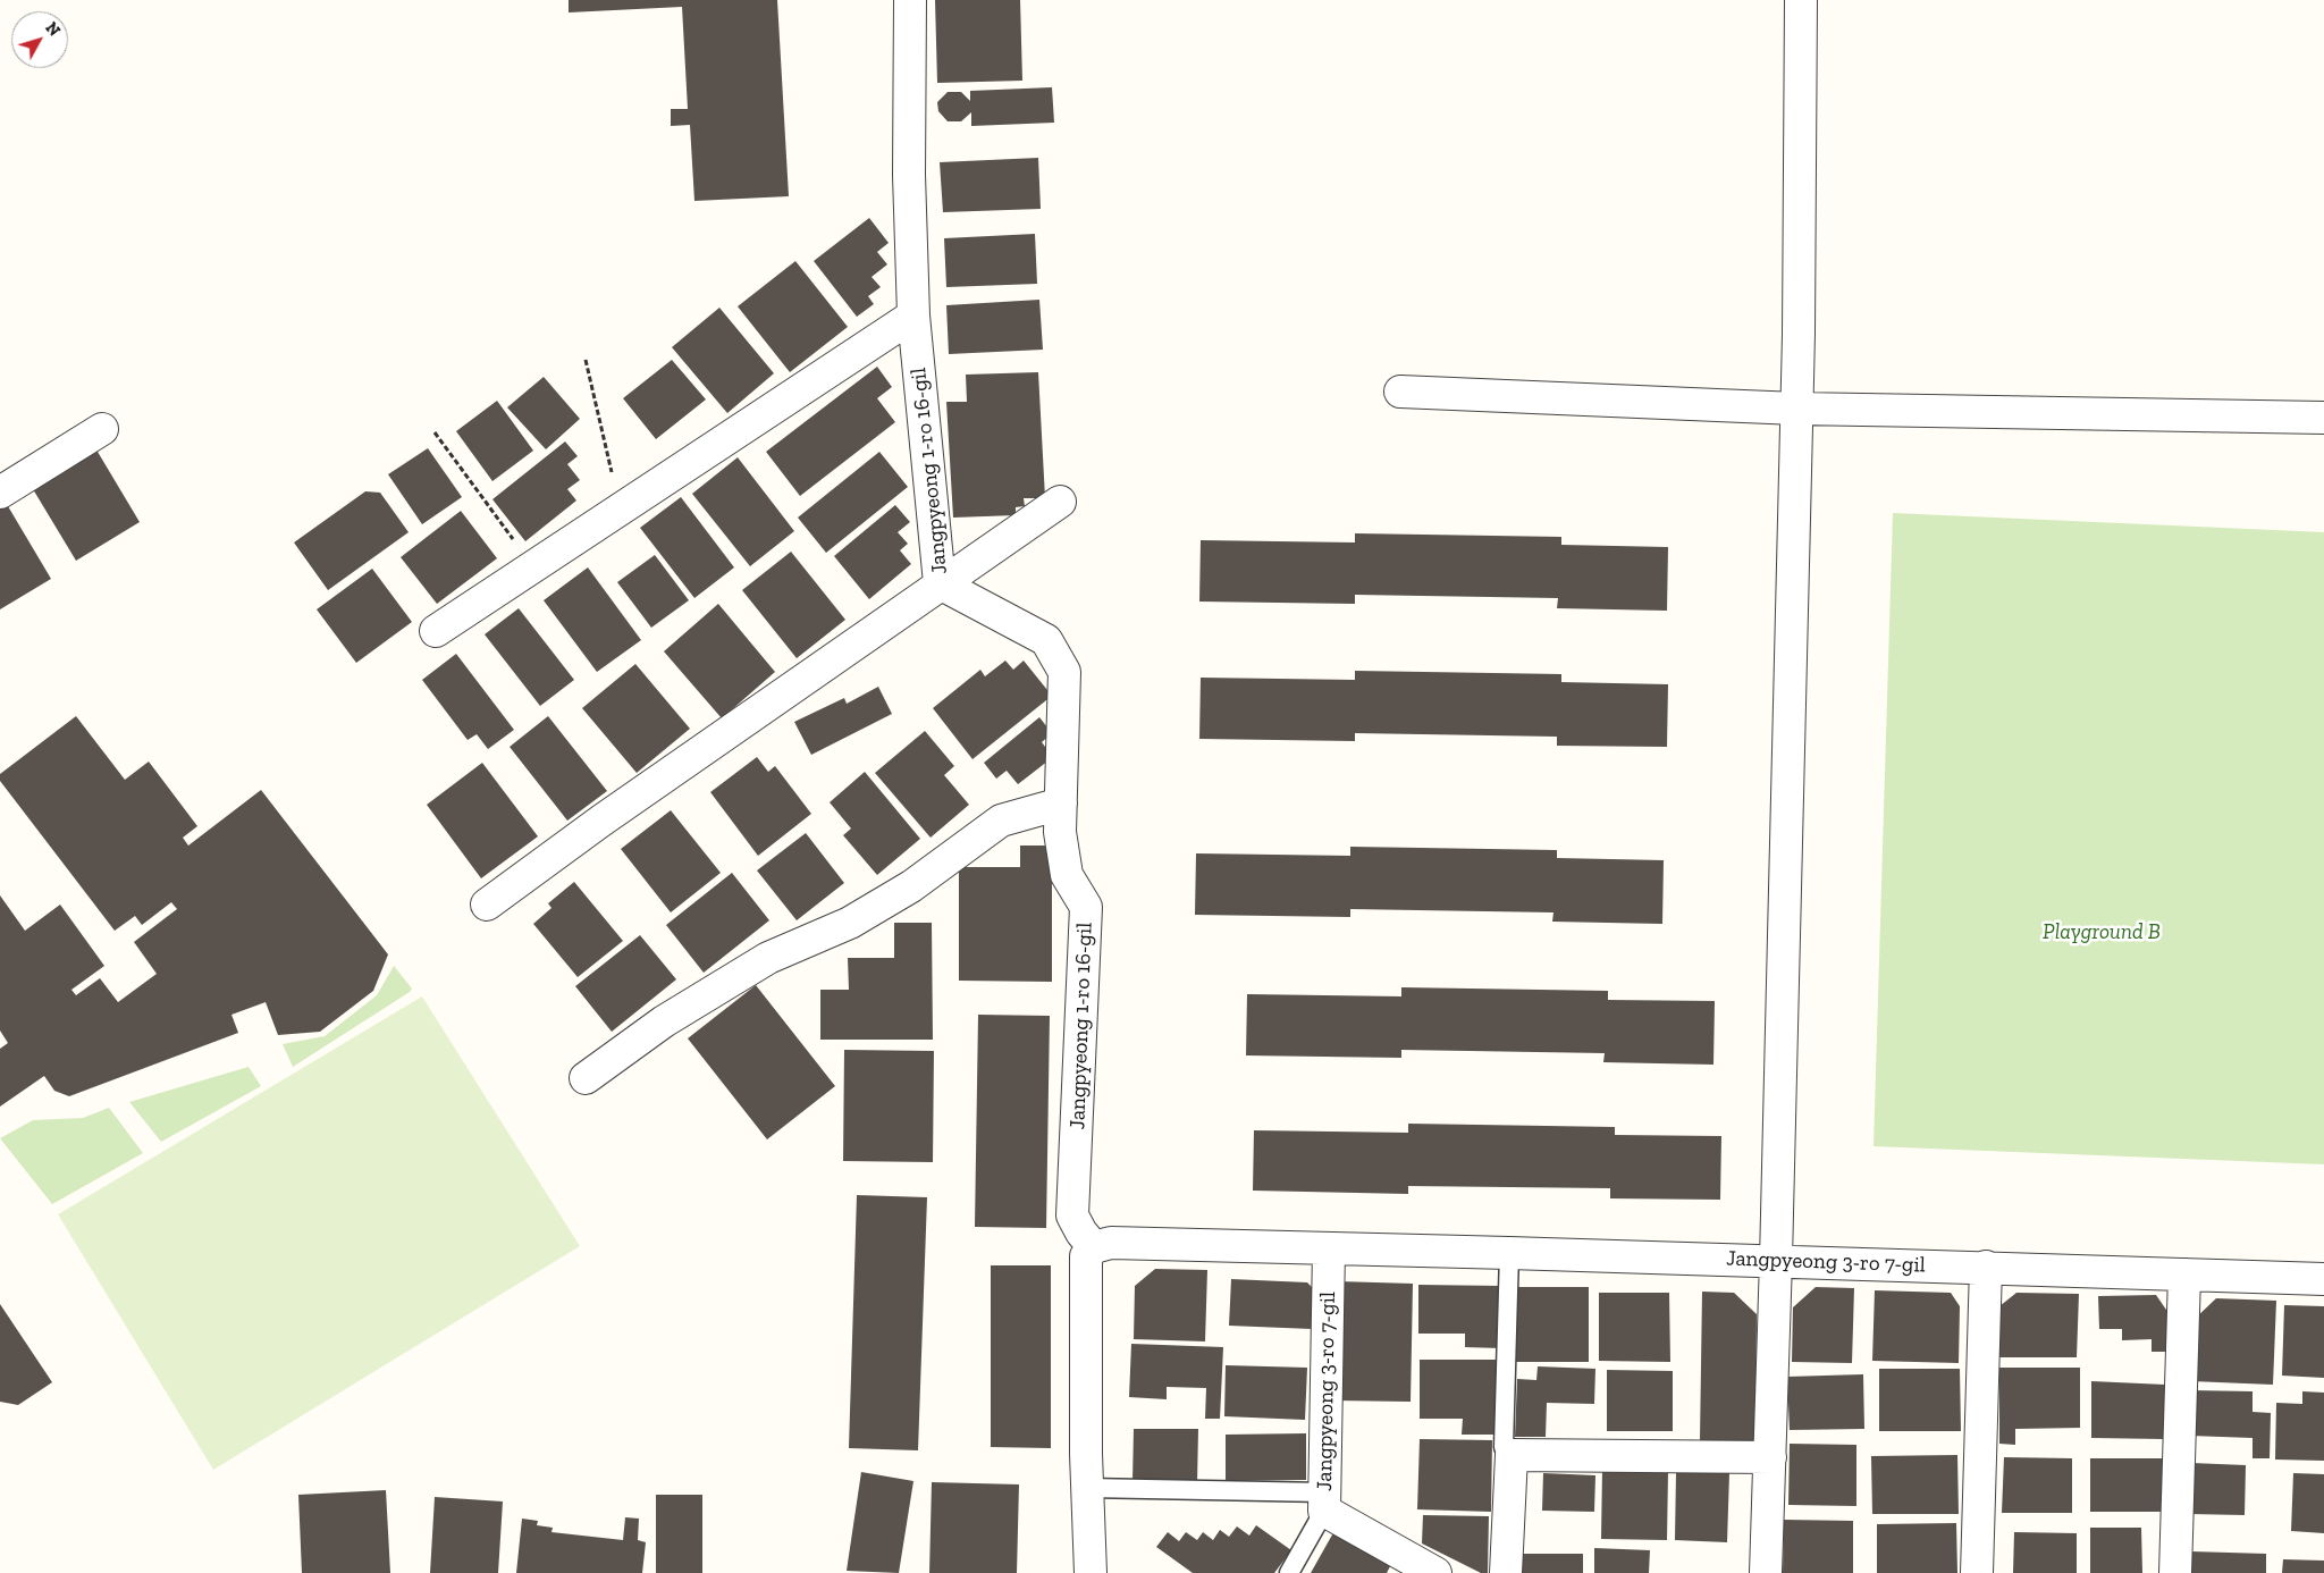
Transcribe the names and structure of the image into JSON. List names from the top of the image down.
{
  "streets": {
    "street": ["Jangpyeong 1-ro 16-gil", "Jangpyeong 3-ro 7-gil"]
  },
  "crossings": [
    ["Jangpyeong 1-ro 16-gil", "Jangpyeong 3-ro 7-gil"]
  ],
  "parks": ["Playground B"],
  "north": "top right"
}
